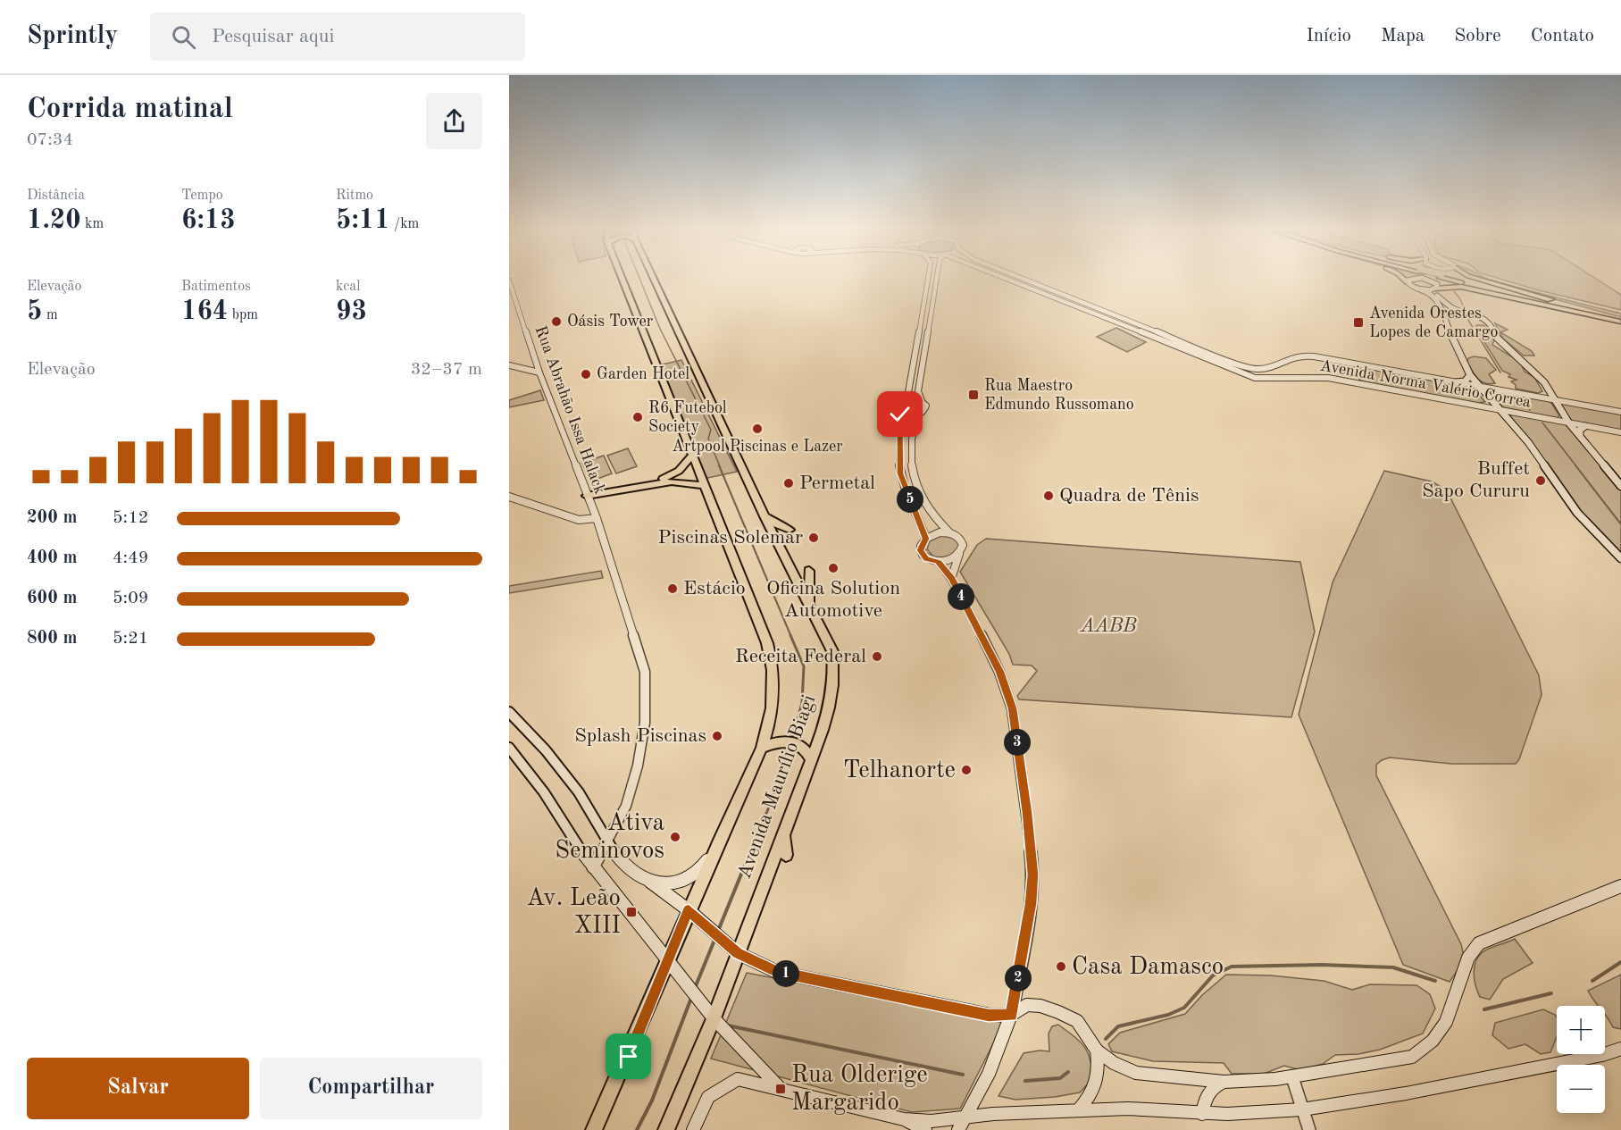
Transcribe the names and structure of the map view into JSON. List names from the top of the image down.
{
  "streets": {
    "main road": ["Avenida Maurílio Biagi"],
    "street": ["Avenida Norma Valério Correa", "Rua Abrahão Issa Halack"]
  },
  "parks": ["AABB"],
  "places": {
    "other": [
      "Oásis Tower",
      "Garden Hotel",
      "R6 Futebol Society",
      "Artpool Piscinas e Lazer",
      "Buffet Sapo Cururu",
      "Permetal",
      "Quadra de Tênis",
      "Piscinas Solemar",
      "Oficina Solution Automotive",
      "Estácio",
      "Receita Federal",
      "Splash Piscinas",
      "Telhanorte",
      "Ativa Seminovos",
      "Casa Damasco"
    ],
    "transit": [
      "Avenida Orestes Lopes de Camargo",
      "Rua Maestro Edmundo Russomano",
      "Av. Leão XIII",
      "Rua Olderige Margarido"
    ]
  },
  "page": {
    "header": "Sprintly",
    "search": "Pesquisar aqui",
    "nav": [
      "Início",
      "Mapa",
      "Sobre",
      "Contato"
    ],
    "heading": ["Corrida matinal", "07:34"],
    "stats": [
      ["Distância", "1.20 km"],
      ["Tempo", "6:13"],
      ["Ritmo", "5:11 /km"],
      ["Elevação", "5 m"],
      ["Batimentos", "164 bpm"],
      ["kcal", "93"]
    ],
    "chart": ["Elevação", "32–37 m"],
    "pins": [
      "5",
      "4",
      "3",
      "1",
      "2"
    ],
    "list": [
      {
        "name": "200 m",
        "note": "5:12"
      },
      {
        "name": "400 m",
        "note": "4:49"
      },
      {
        "name": "600 m",
        "note": "5:09"
      },
      {
        "name": "800 m",
        "note": "5:21"
      }
    ],
    "map_buttons": ["+", "−"],
    "buttons": ["Salvar", "Compartilhar"]
  }
}
